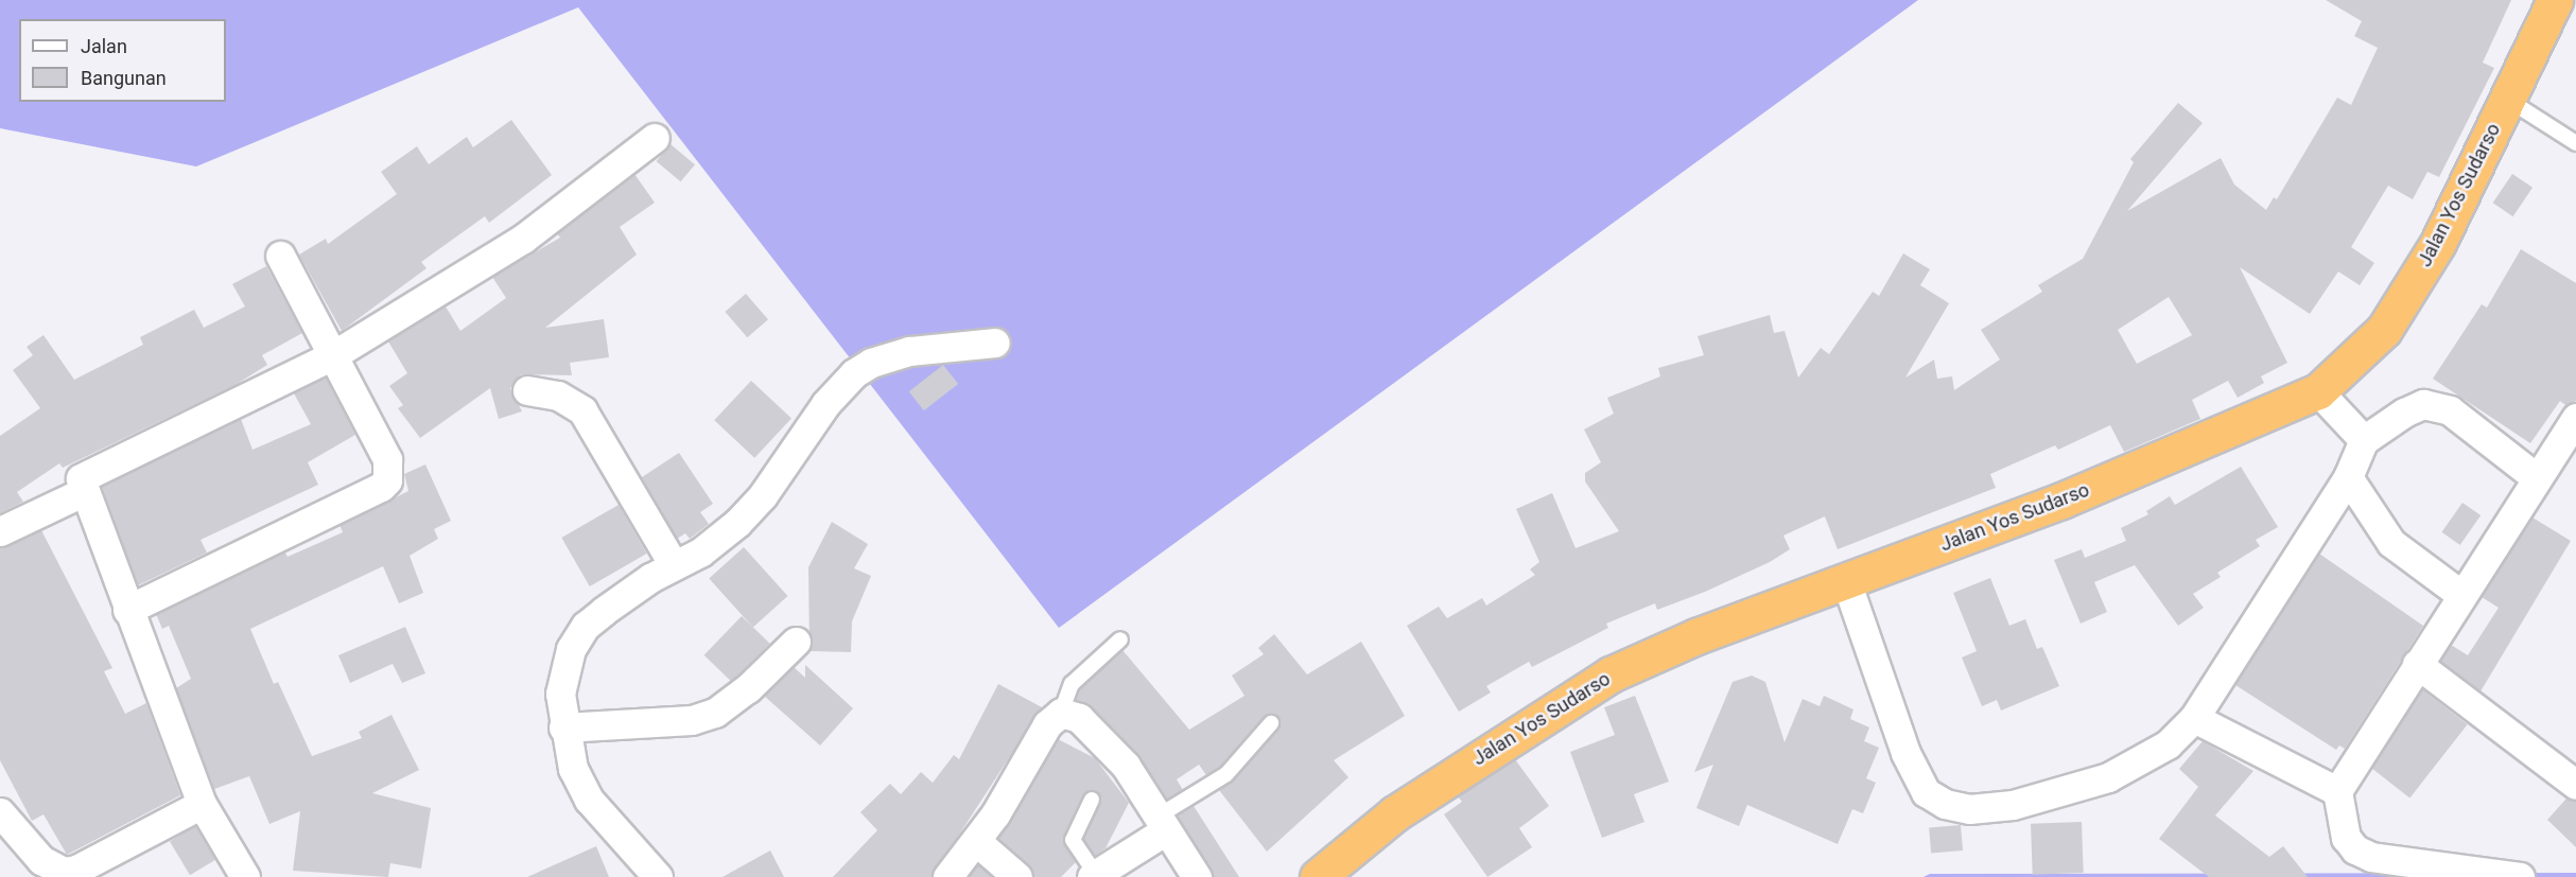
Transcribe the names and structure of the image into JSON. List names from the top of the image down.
{
  "streets": {
    "highway": ["Jalan Yos Sudarso"]
  },
  "legend": ["Jalan", "Bangunan"]
}
